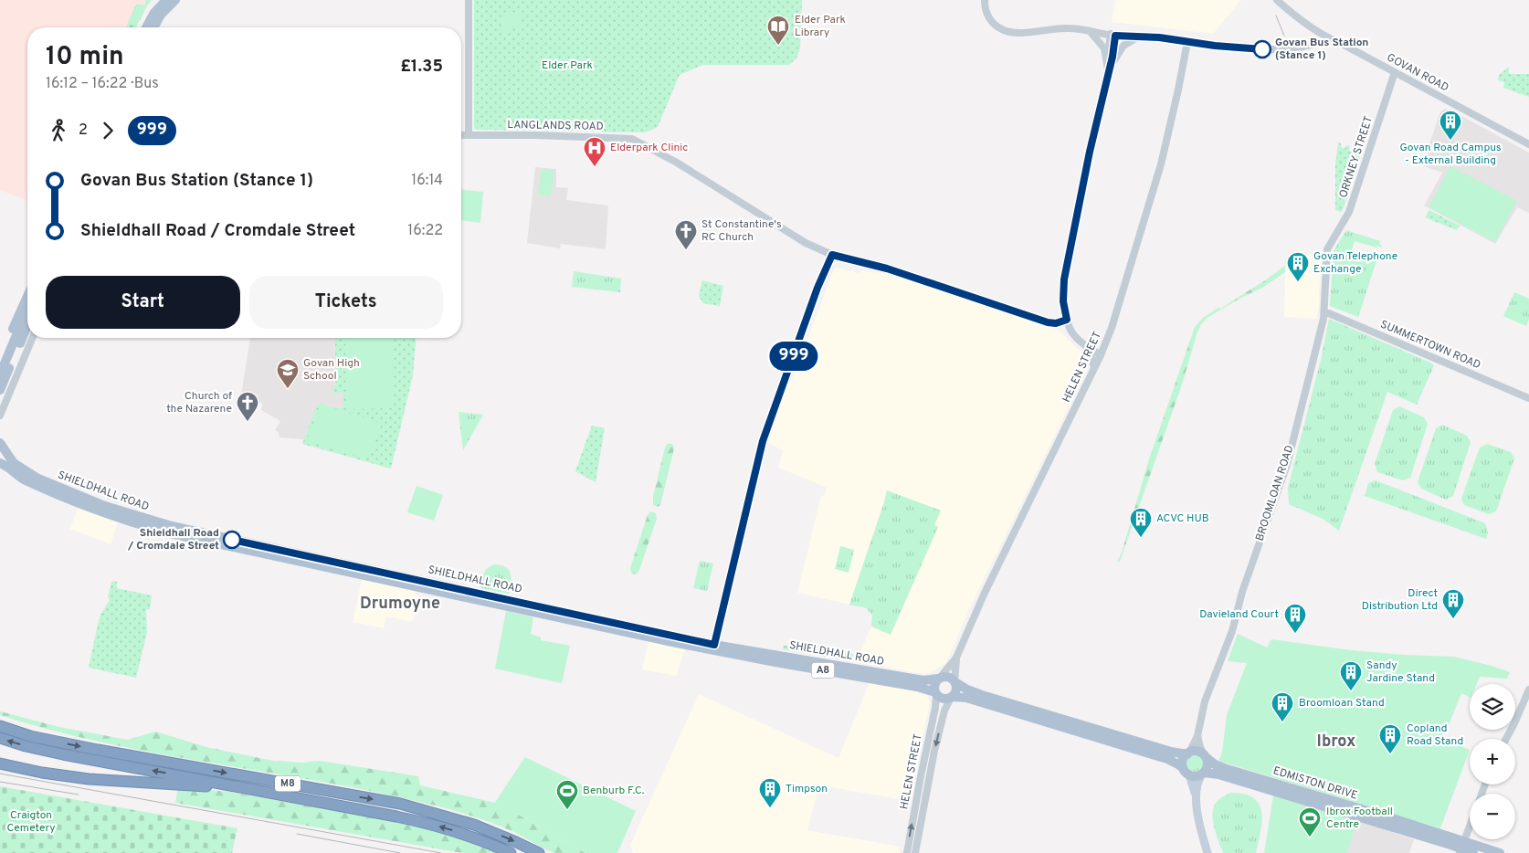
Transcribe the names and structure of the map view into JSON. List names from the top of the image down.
{
  "streets": {
    "highway": ["M8"],
    "main road": ["SHIELDHALL ROAD", "A8", "EDMISTON DRIVE"],
    "street": [
      "GOVAN ROAD",
      "LANGLANDS ROAD",
      "ORKNEY STREET",
      "SUMMERTOWN ROAD",
      "HELEN STREET",
      "BROOMLOAN ROAD"
    ]
  },
  "crossings": [
    ["GOVAN ROAD", "ORKNEY STREET"],
    ["ORKNEY STREET", "BROOMLOAN ROAD"],
    ["SUMMERTOWN ROAD", "BROOMLOAN ROAD"],
    ["HELEN STREET", "SHIELDHALL ROAD"],
    ["BROOMLOAN ROAD", "EDMISTON DRIVE"]
  ],
  "districts": ["Drumoyne", "Ibrox"],
  "parks": ["Elder Park", "Craigton Cemetery"],
  "places": {
    "library": ["Elder Park Library"],
    "other": ["Govan Bus Station (Stance 1)", "Shieldhall Road / Cromdale Street"],
    "building": [
      "Govan Road Campus - External Building",
      "Govan Telephone Exchange",
      "ACVC HUB",
      "Direct Distribution Ltd",
      "Davieland Court",
      "Sandy Jardine Stand",
      "Broomloan Stand",
      "Copland Road Stand",
      "Timpson"
    ],
    "hospital": ["Elderpark Clinic"],
    "church": ["St Constantine's RC Church", "Church of the Nazarene"],
    "school or university": ["Govan High School"],
    "sports": ["Benburb F.C.", "Ibrox Football Centre"]
  },
  "lines": ["bus line 999"],
  "page": {
    "on_map": "999",
    "heading": ["10 min", "16:12 – 16:22 · Bus", "£1.35"],
    "legs": ["2", "999"],
    "list": [
      {
        "name": "Govan Bus Station (Stance 1)",
        "value": "16:14"
      },
      {
        "name": "Shieldhall Road / Cromdale Street",
        "value": "16:22"
      }
    ],
    "buttons": ["Start", "Tickets"],
    "map_buttons": ["+", "−"]
  }
}
